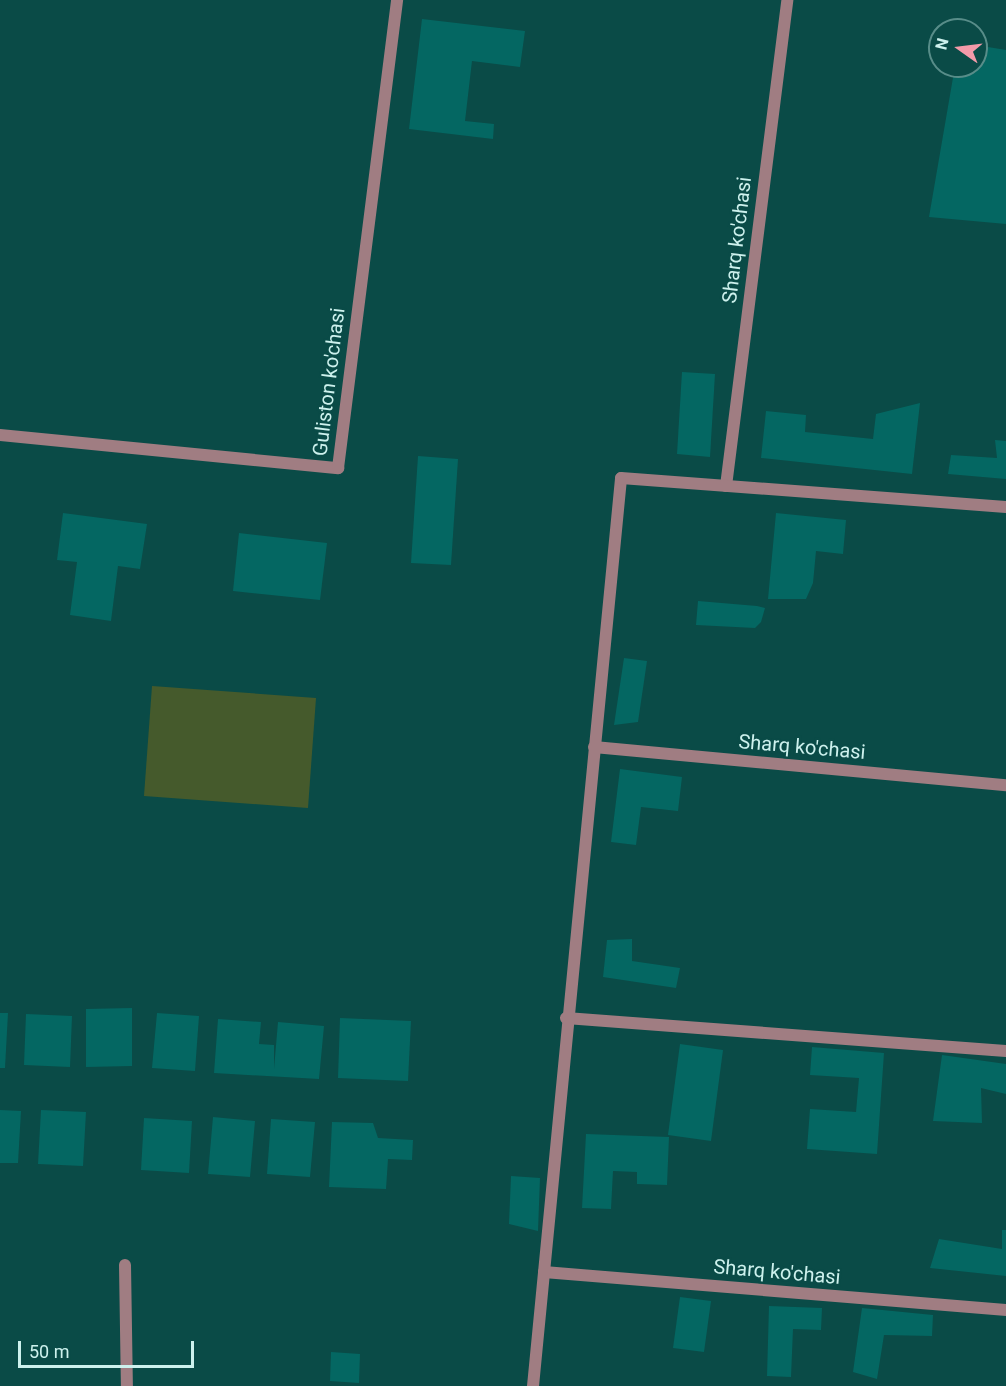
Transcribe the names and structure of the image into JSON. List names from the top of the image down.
{
  "streets": {
    "street": ["Sharq ko'chasi", "Guliston ko'chasi"]
  },
  "scale_bar": "50 m",
  "north": "left"
}
